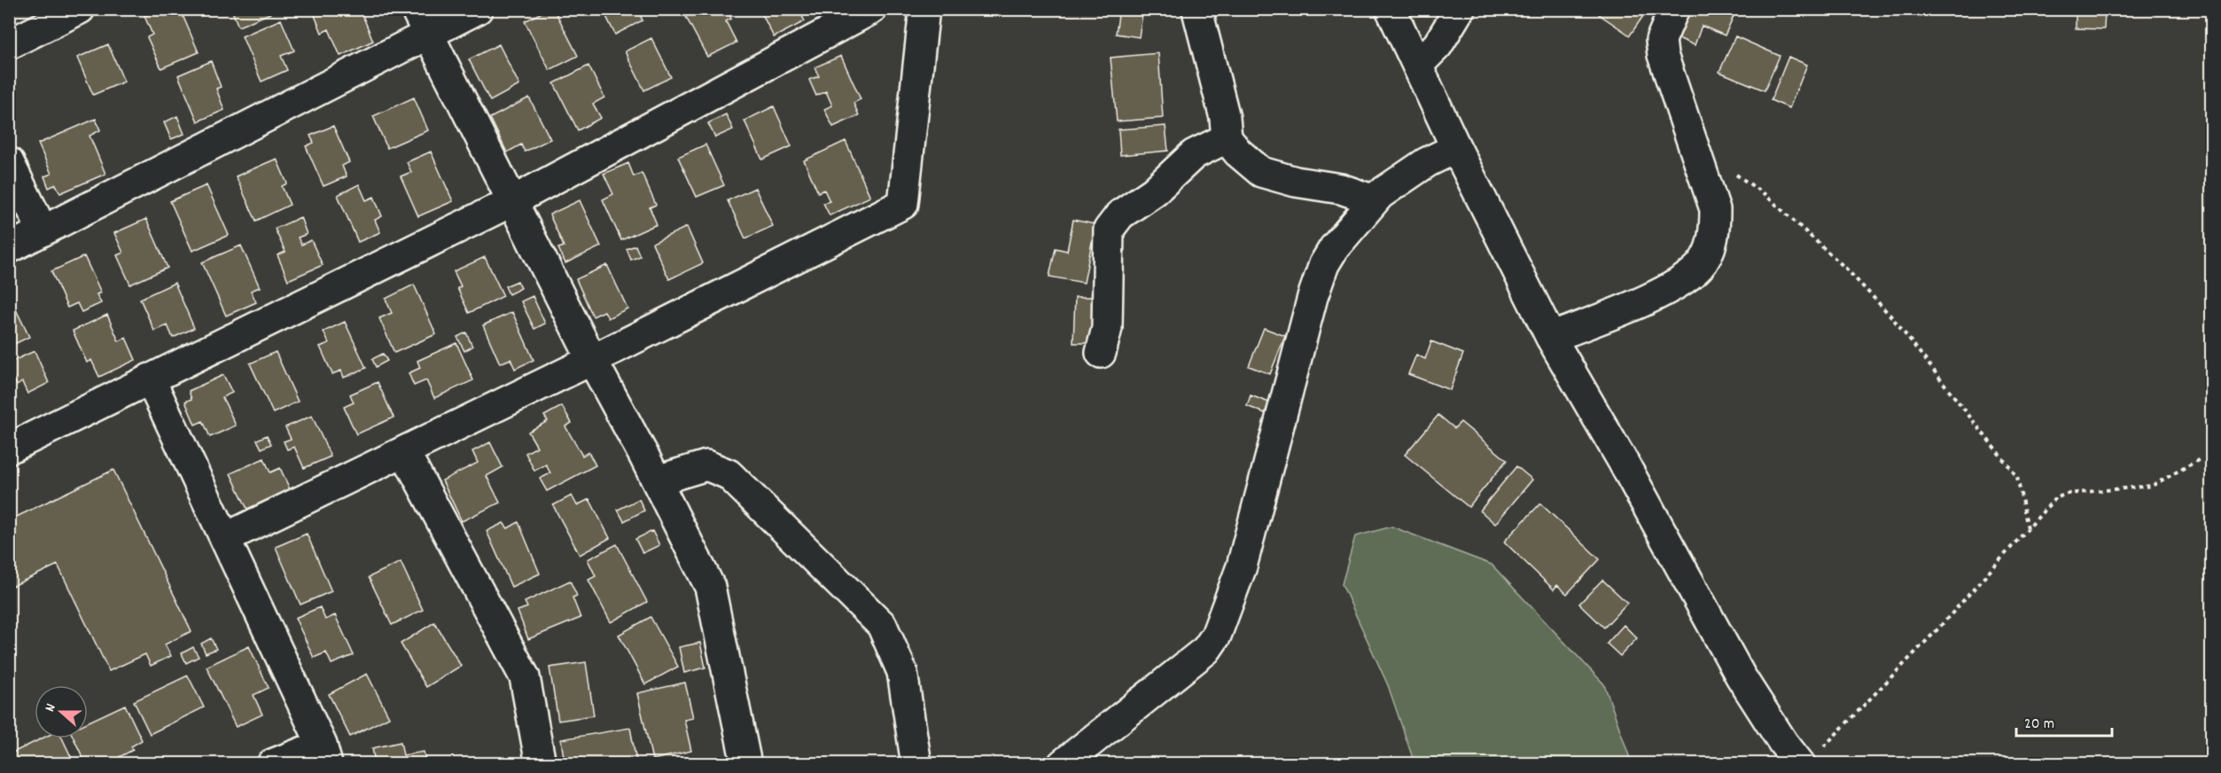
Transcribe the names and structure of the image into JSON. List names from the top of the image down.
{
  "scale_bar": "20 m",
  "north": "left"
}
